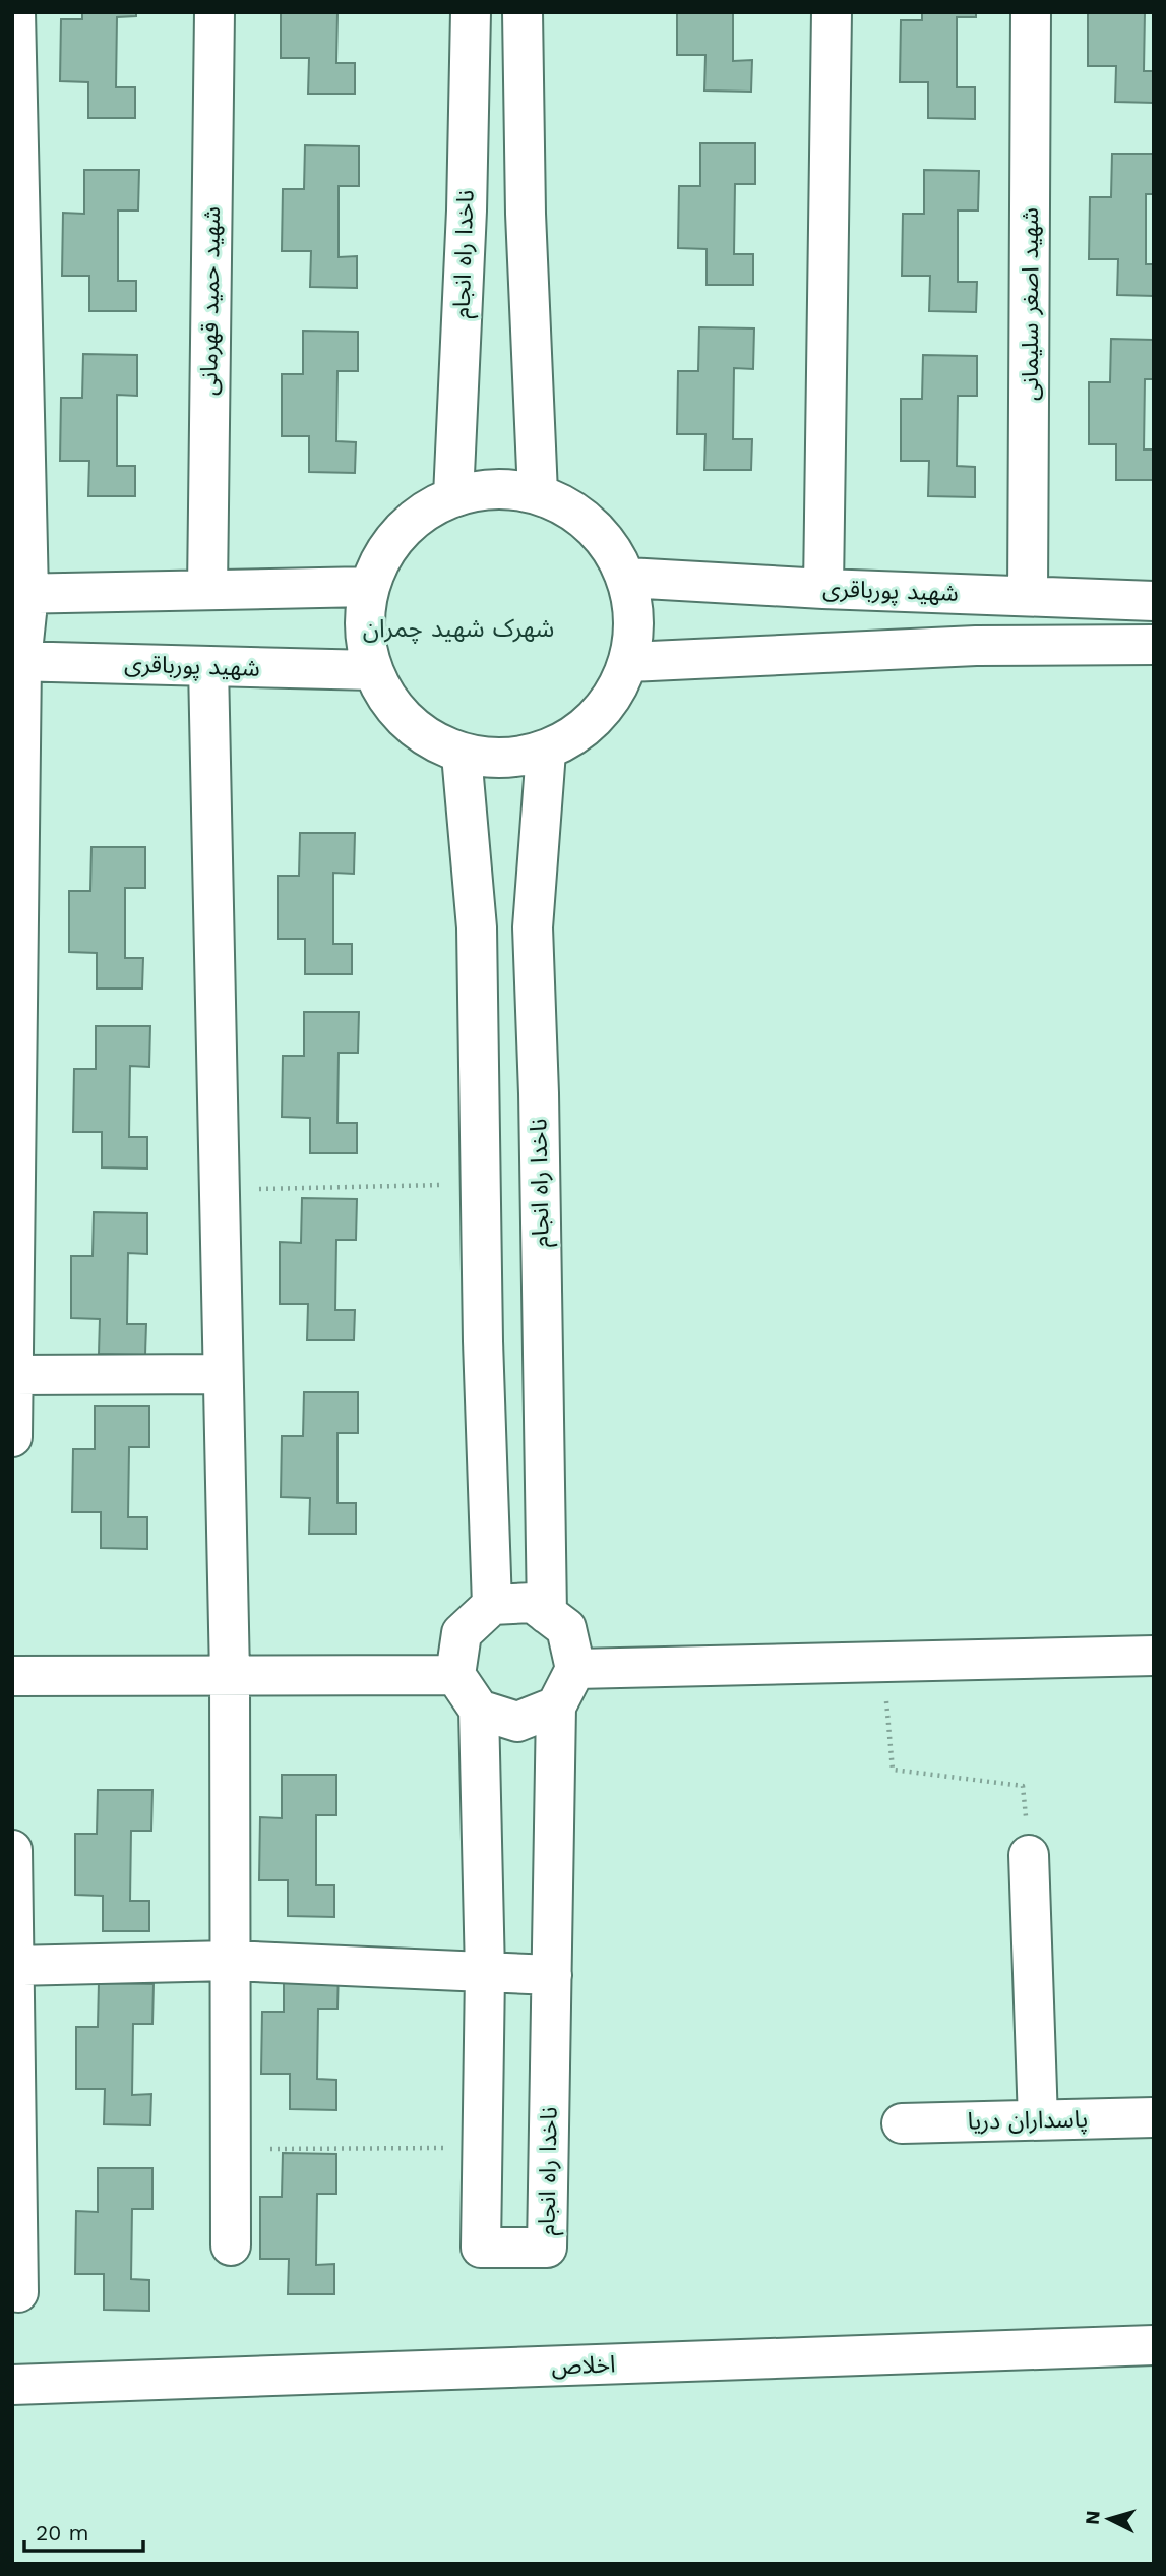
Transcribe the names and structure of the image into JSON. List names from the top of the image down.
{
  "streets": {
    "street": [
      "ناخدا راه انجام",
      "شهید حمید قهرمانی",
      "شهید اصغر سلیمانی",
      "شهید پورباقری",
      "پاسداران دریا",
      "اخلاص"
    ]
  },
  "crossings": [
    ["شهید اصغر سلیمانی", "شهید پورباقری"]
  ],
  "districts": ["شهرک شهید چمران"],
  "scale_bar": "20 m",
  "north": "left"
}
